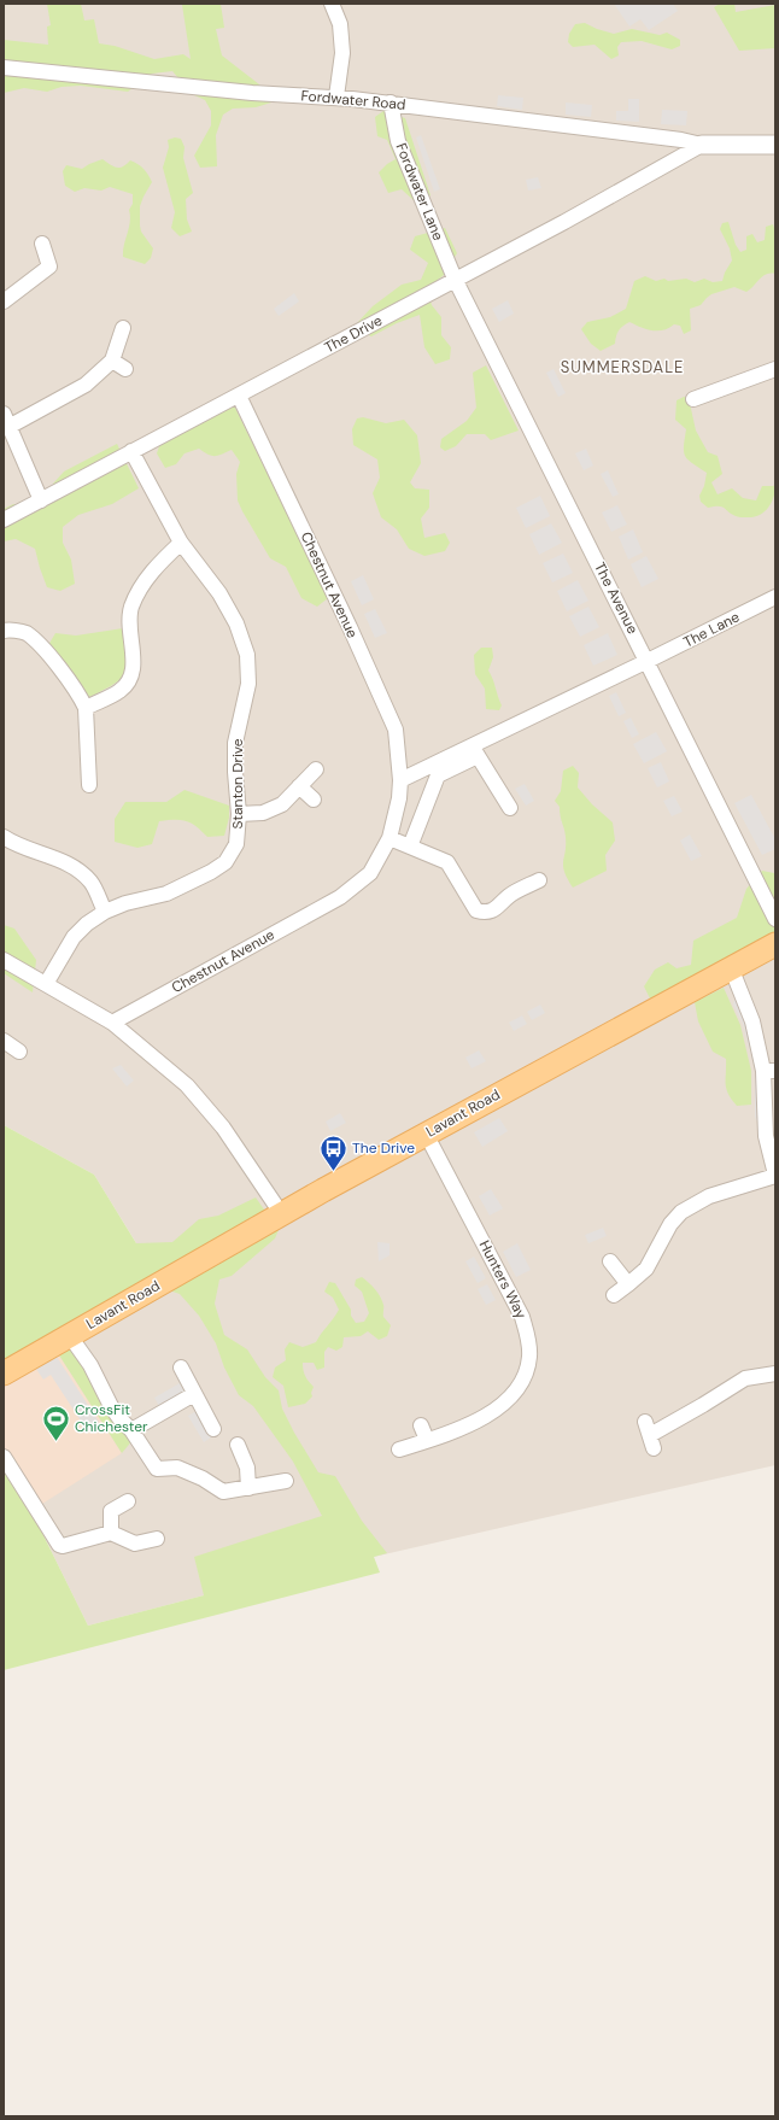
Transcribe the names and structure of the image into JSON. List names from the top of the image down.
{
  "streets": {
    "main road": ["Lavant Road"],
    "street": [
      "Fordwater Road",
      "Fordwater Lane",
      "The Drive",
      "Chestnut Avenue",
      "The Avenue",
      "The Lane",
      "Stanton Drive",
      "Hunters Way"
    ]
  },
  "crossings": [
    ["Fordwater Road", "Fordwater Lane"],
    ["Fordwater Road", "The Drive"],
    ["Fordwater Lane", "The Drive"],
    ["Fordwater Lane", "The Avenue"],
    ["The Drive", "Chestnut Avenue"],
    ["The Drive", "The Avenue"],
    ["The Drive", "Stanton Drive"],
    ["The Avenue", "The Lane"],
    ["Lavant Road", "Hunters Way"]
  ],
  "districts": ["SUMMERSDALE"],
  "places": {
    "bus stop": ["The Drive"],
    "sports": ["CrossFit Chichester"]
  }
}
